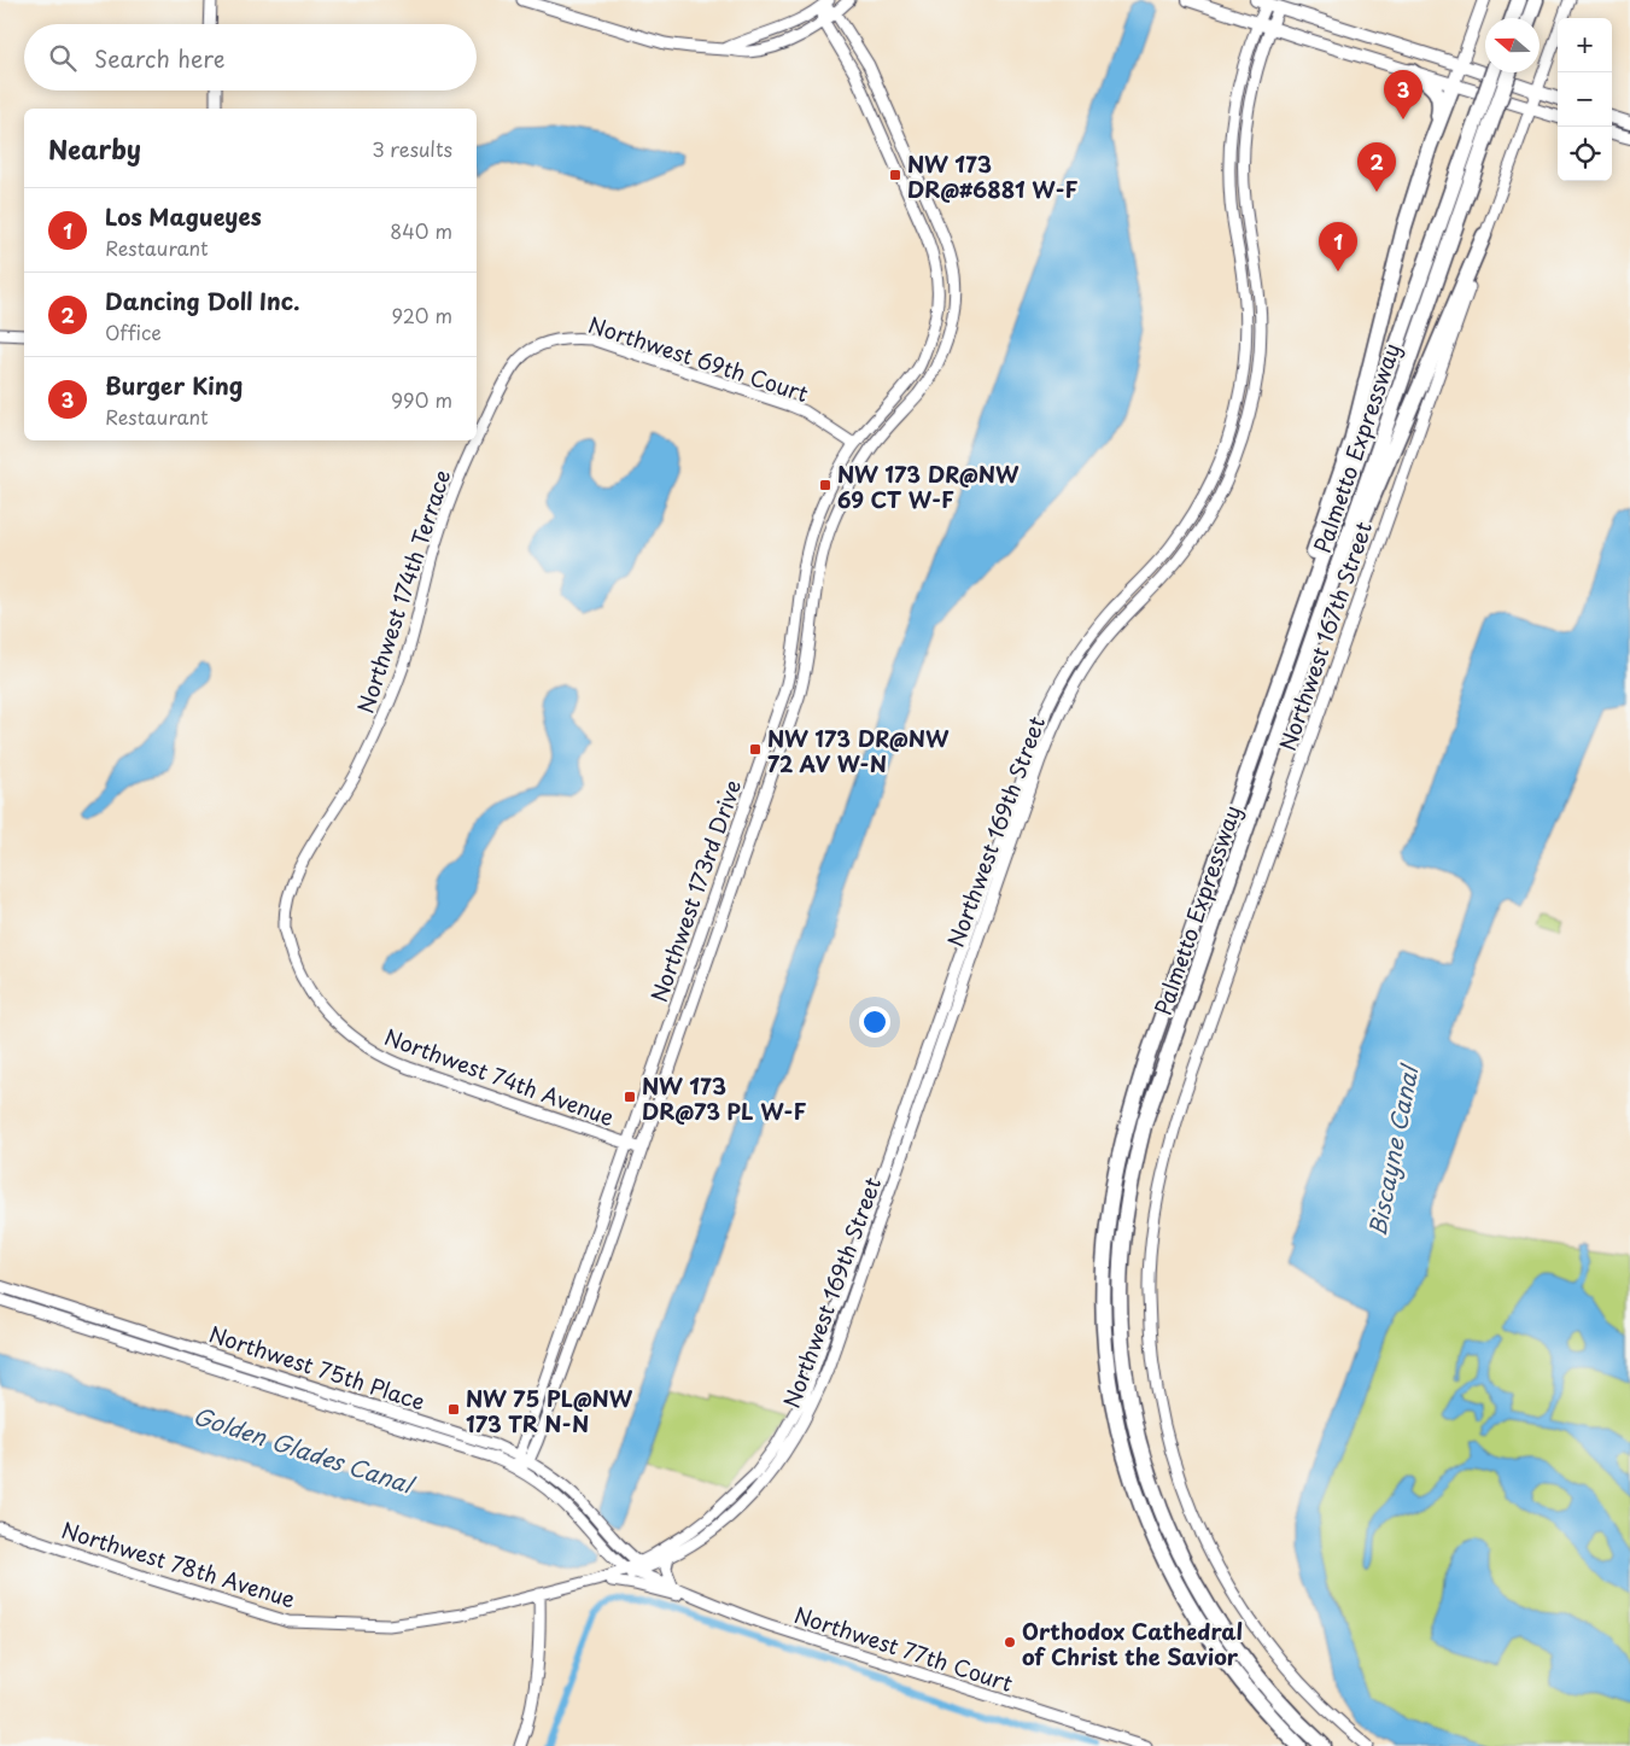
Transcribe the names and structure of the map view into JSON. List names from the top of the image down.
{
  "streets": {
    "highway": ["Palmetto Expressway"],
    "street": [
      "Northwest 69th Court",
      "Northwest 174th Terrace",
      "Northwest 167th Street",
      "Northwest 169th Street",
      "Northwest 173rd Drive",
      "Northwest 74th Avenue",
      "Northwest 75th Place",
      "Northwest 78th Avenue",
      "Northwest 77th Court"
    ]
  },
  "crossings": [
    ["Northwest 69th Court", "Northwest 174th Terrace"],
    ["Northwest 69th Court", "Northwest 173rd Drive"],
    ["Northwest 174th Terrace", "Northwest 74th Avenue"],
    ["Northwest 169th Street", "Northwest 75th Place"],
    ["Northwest 169th Street", "Northwest 78th Avenue"],
    ["Northwest 173rd Drive", "Northwest 74th Avenue"],
    ["Northwest 173rd Drive", "Northwest 75th Place"],
    ["Northwest 75th Place", "Northwest 77th Court"]
  ],
  "water": ["Biscayne Canal", "Golden Glades Canal"],
  "places": {
    "transit": [
      "NW 173 DR@#6881 W-F",
      "NW 173 DR@NW 69 CT W-F",
      "NW 173 DR@NW 72 AV W-N",
      "NW 173 DR@73 PL W-F",
      "NW 75 PL@NW 173 TR N-N"
    ],
    "other": ["Orthodox Cathedral of Christ the Savior"]
  },
  "north": "left",
  "page": {
    "map_buttons": ["+", "−"],
    "search": "Search here",
    "pins": ["3", "2", "1"],
    "heading": ["Nearby", "3 results"],
    "list": [
      {
        "mark": "1",
        "name": "Los Magueyes",
        "note": "Restaurant",
        "value": "840 m"
      },
      {
        "mark": "2",
        "name": "Dancing Doll Inc.",
        "note": "Office",
        "value": "920 m"
      },
      {
        "mark": "3",
        "name": "Burger King",
        "note": "Restaurant",
        "value": "990 m"
      }
    ]
  }
}
